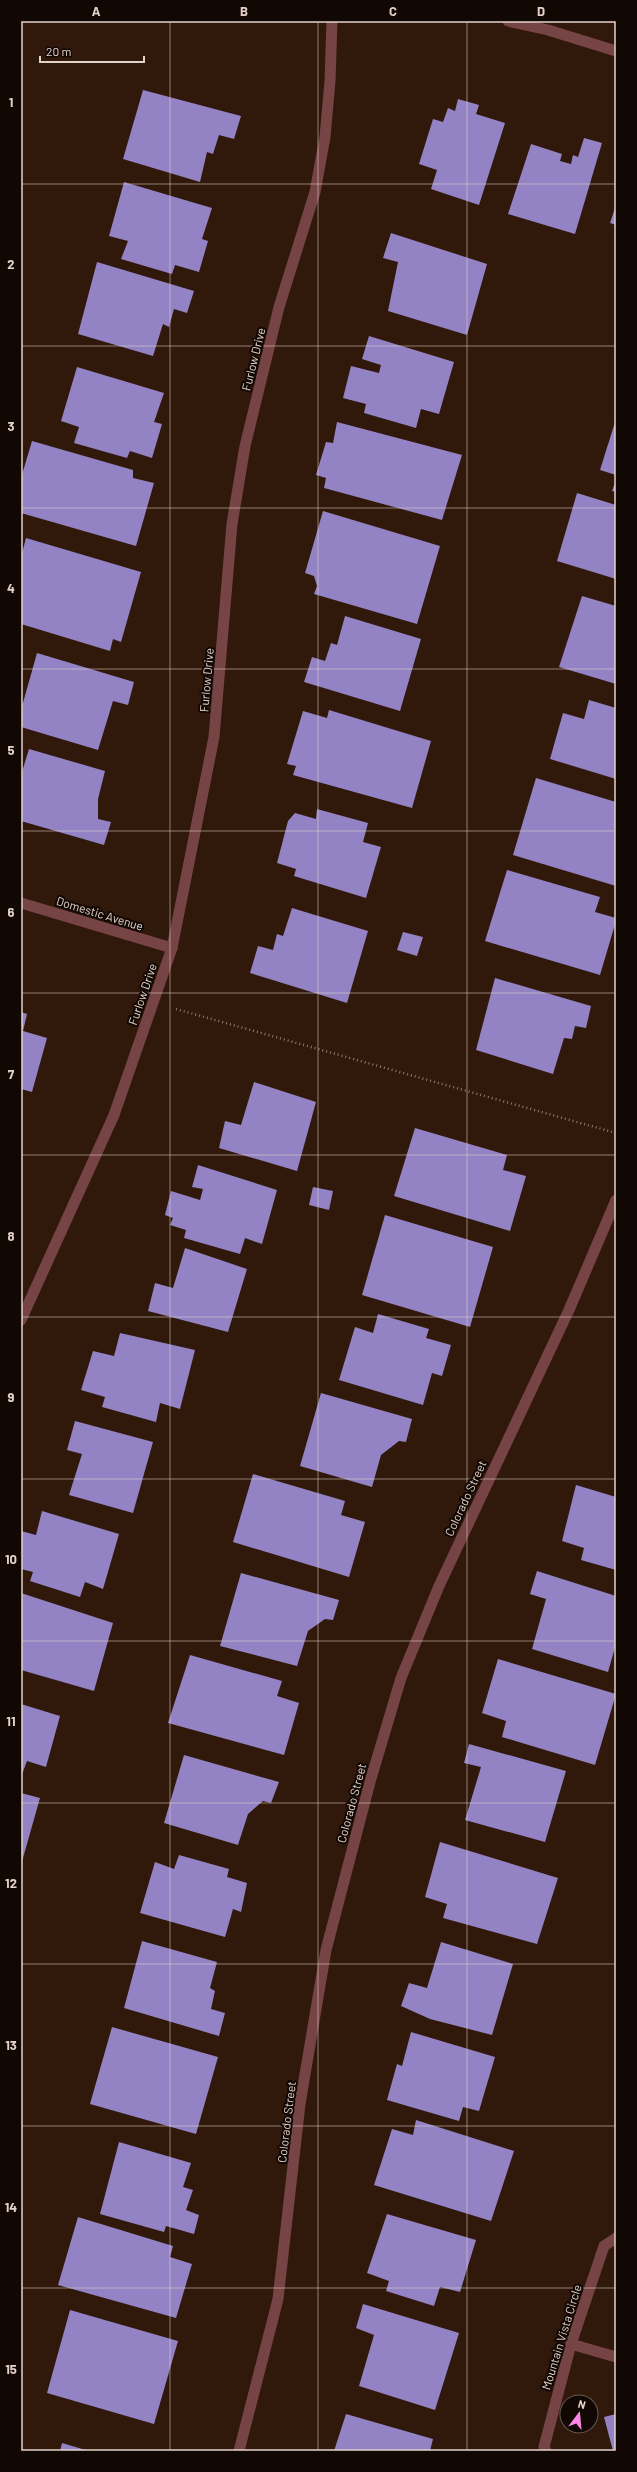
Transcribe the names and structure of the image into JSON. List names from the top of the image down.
{
  "streets": {
    "street": [
      "Furlow Drive",
      "Domestic Avenue",
      "Colorado Street",
      "Mountain Vista Circle"
    ]
  },
  "crossings": [
    ["Furlow Drive", "Domestic Avenue"]
  ],
  "scale_bar": "20 m",
  "north": "top",
  "grid": {
    "columns": [
      "A",
      "B",
      "C",
      "D"
    ],
    "rows": [
      "1",
      "2",
      "3",
      "4",
      "5",
      "6",
      "7",
      "8",
      "9",
      "10",
      "11",
      "12",
      "13",
      "14",
      "15"
    ]
  }
}
